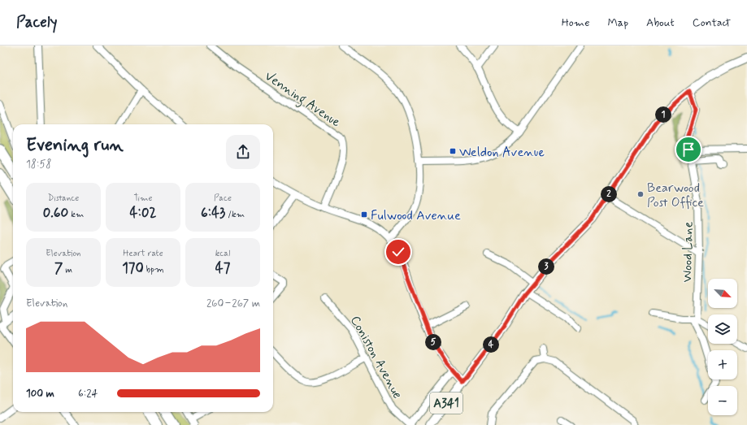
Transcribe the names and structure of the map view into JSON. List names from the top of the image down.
{
  "streets": {
    "main road": ["A341"],
    "street": ["Venning Avenue", "Wood Lane", "Coniston Avenue"]
  },
  "crossings": [
    ["Wood Lane", "A341"]
  ],
  "places": {
    "transit": ["Weldon Avenue", "Fulwood Avenue"],
    "other": ["Bearwood Post Office"]
  },
  "north": "bottom right",
  "page": {
    "header": "Pacely",
    "nav": [
      "Home",
      "Map",
      "About",
      "Contact"
    ],
    "pins": [
      "1",
      "2",
      "3",
      "5",
      "4"
    ],
    "heading": ["Evening run", "18:58"],
    "stats": [
      ["Distance", "0.60 km"],
      ["Time", "4:02"],
      ["Pace", "6:43 /km"],
      ["Elevation", "7 m"],
      ["Heart rate", "170 bpm"],
      ["kcal", "47"]
    ],
    "map_buttons": ["+", "−"],
    "chart": ["Elevation", "260–267 m"],
    "list": [
      {
        "name": "100 m",
        "note": "6:24"
      }
    ]
  }
}
